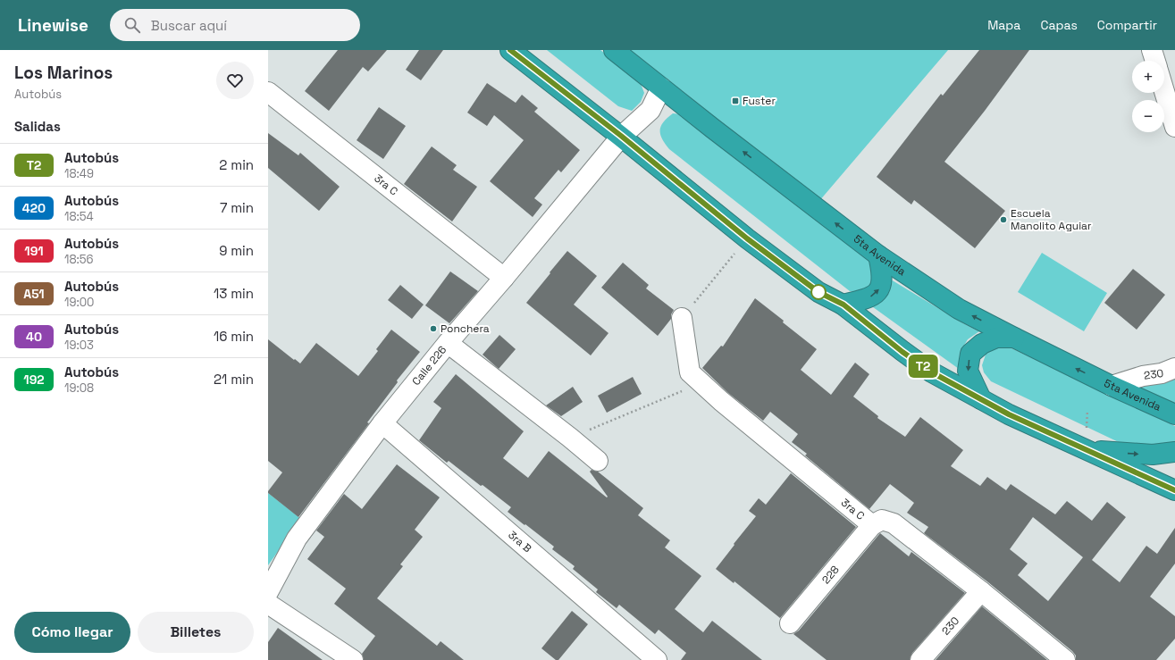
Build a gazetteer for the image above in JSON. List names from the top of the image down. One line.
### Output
{"streets":{"highway":["5ta Avenida"],"street":["3ra C","Calle 226","230","3ra B","228"]},"crossings":[["3ra C","Calle 226"],["3ra C","230"],["3ra C","228"],["5ta Avenida","Calle 226"],["5ta Avenida","230"],["Calle 226","3ra B"]],"places":{"transit":["Fuster"],"other":["Escuela Manolito Aguiar","Ponchera"]},"lines":["bus line T2"],"page":{"header":"Linewise","search":"Buscar aquí","nav":["Mapa","Capas","Compartir"],"heading":[["Los Marinos","Autobús"],"Salidas"],"on_map":"T2","map_buttons":["+","−"],"list":[{"mark":"T2","name":"Autobús","note":"18:49","value":"2 min"},{"mark":"420","name":"Autobús","note":"18:54","value":"7 min"},{"mark":"191","name":"Autobús","note":"18:56","value":"9 min"},{"mark":"A51","name":"Autobús","note":"19:00","value":"13 min"},{"mark":"40","name":"Autobús","note":"19:03","value":"16 min"},{"mark":"192","name":"Autobús","note":"19:08","value":"21 min"}],"buttons":["Cómo llegar","Billetes"]}}
